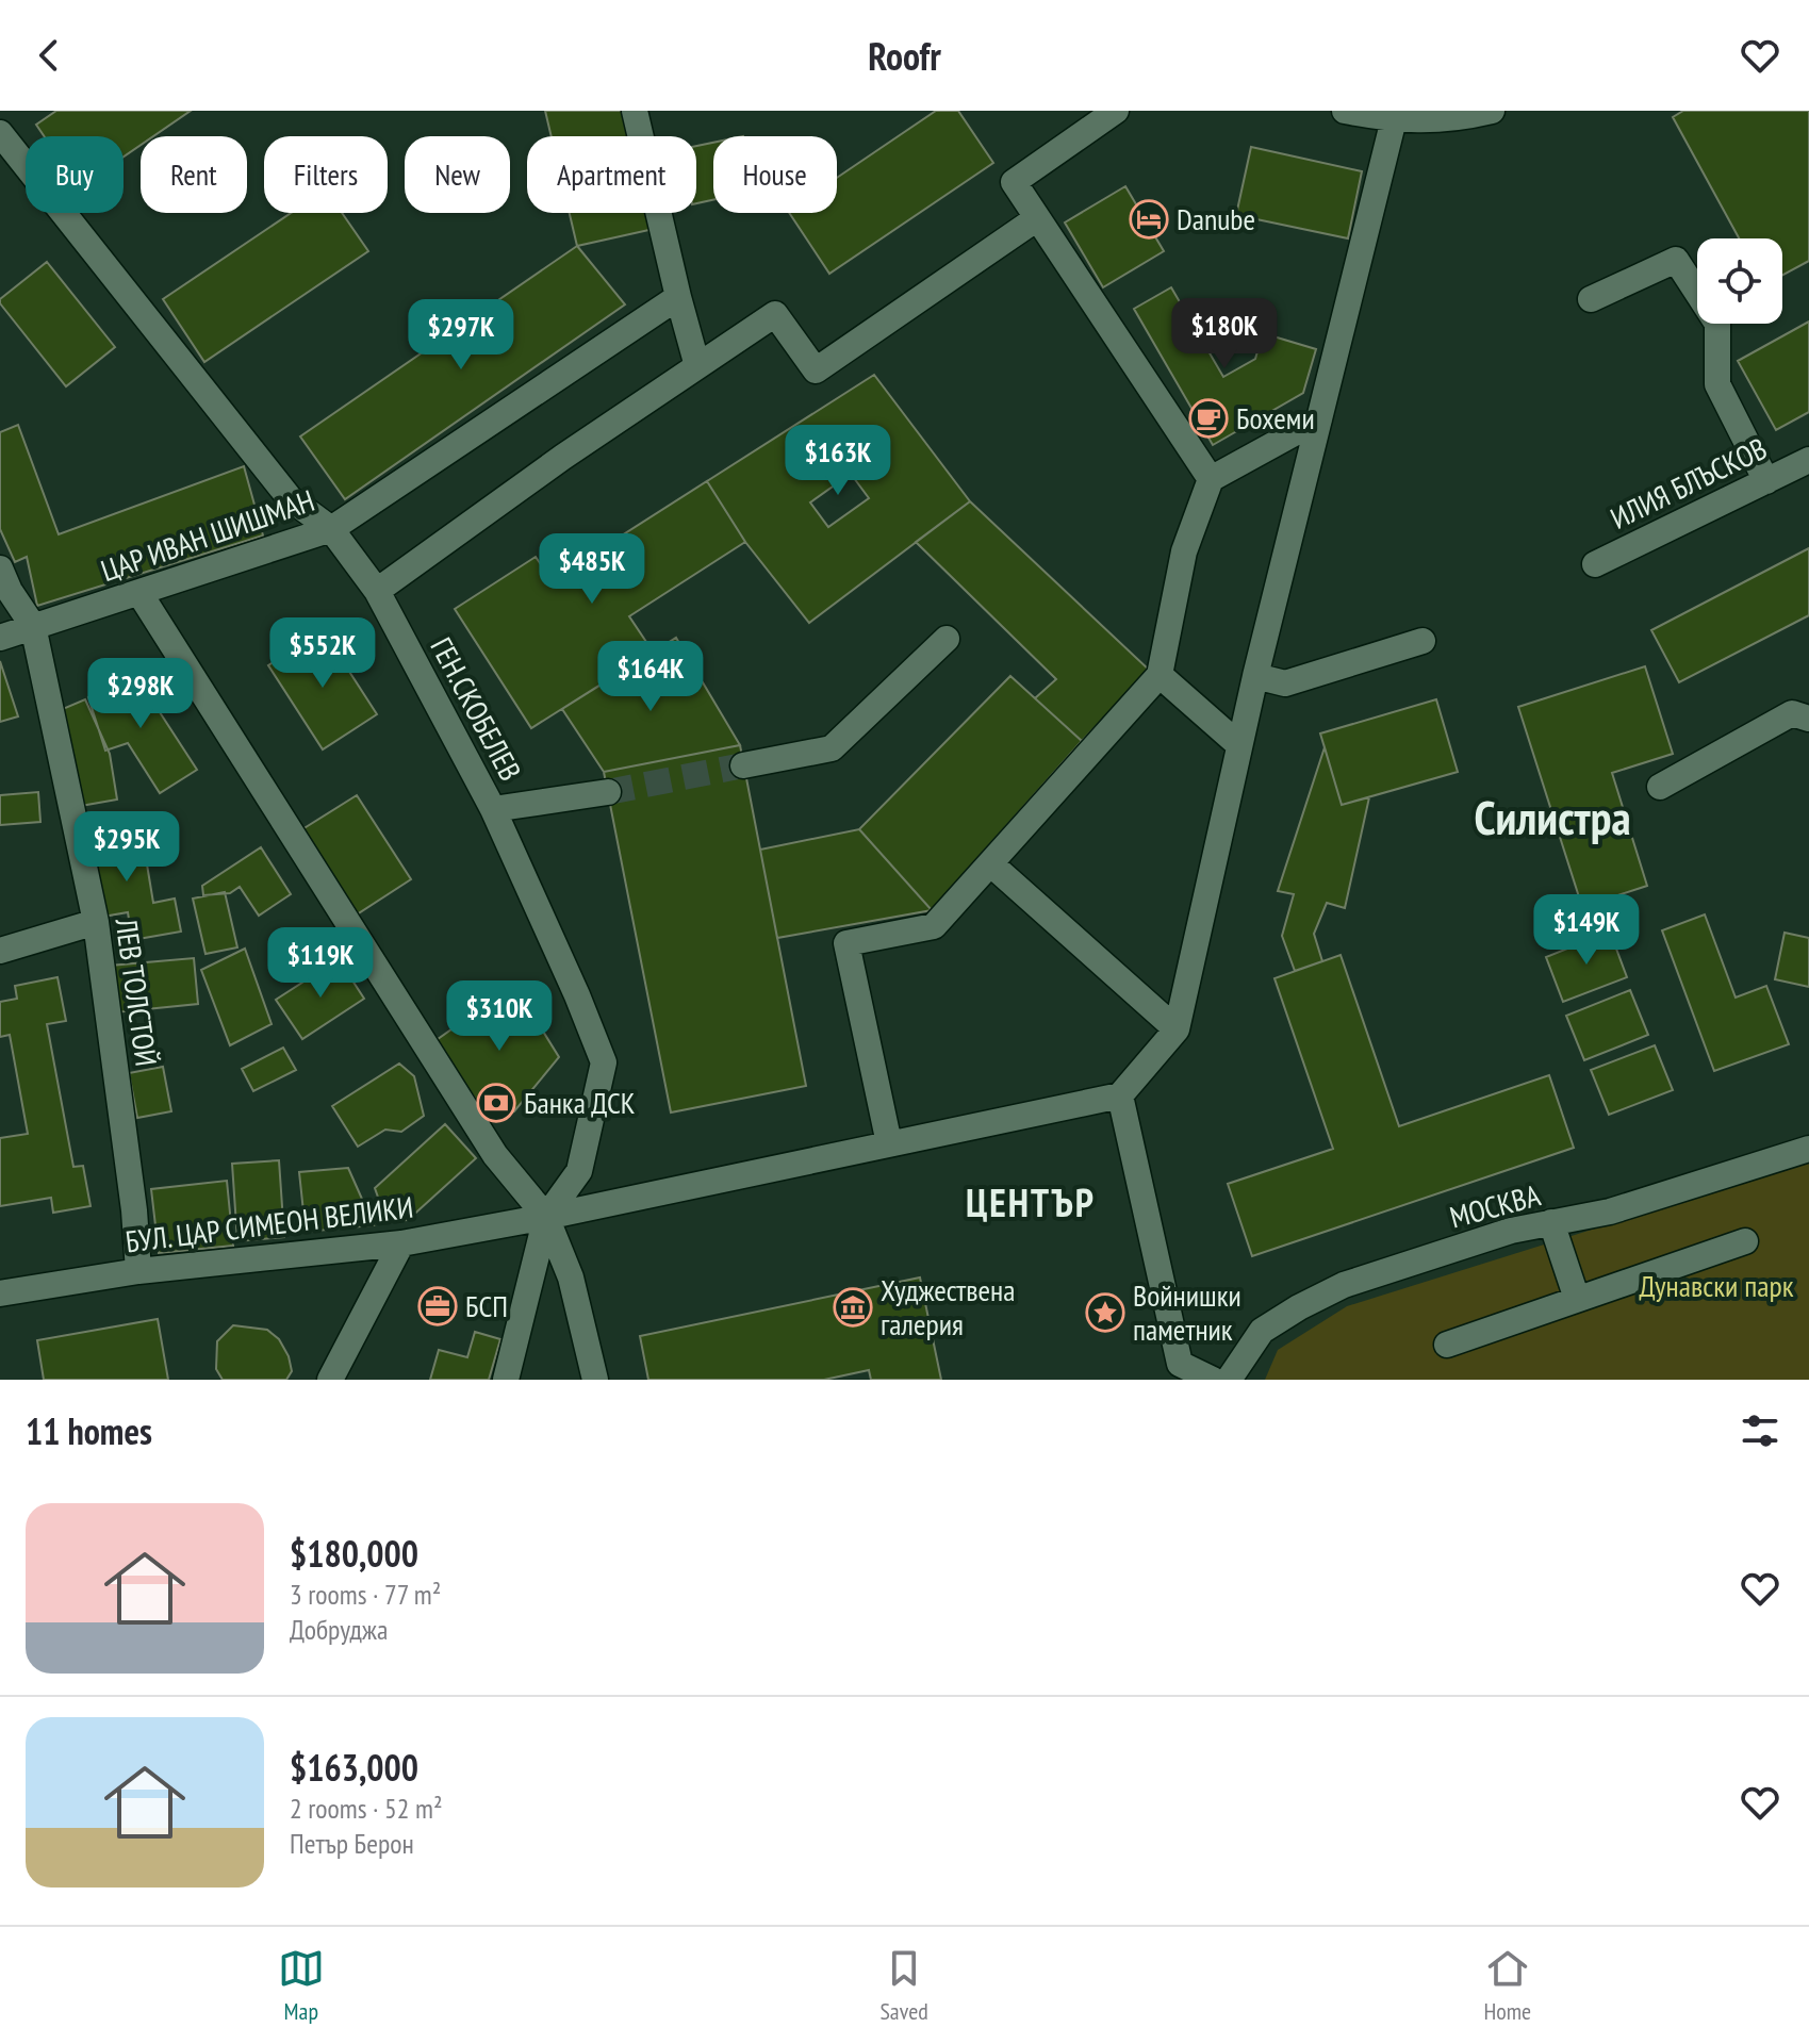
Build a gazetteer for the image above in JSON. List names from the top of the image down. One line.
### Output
{"streets":{"street":["ИЛИЯ БЛЪСКОВ","ЦАР ИВАН ШИШМАН","ГЕН.СКОБЕЛЕВ","ЛЕВ ТОЛСТОЙ","МОСКВА","БУЛ. ЦАР СИМЕОН ВЕЛИКИ"]},"crossings":[["ЦАР ИВАН ШИШМАН","ГЕН.СКОБЕЛЕВ"],["ЦАР ИВАН ШИШМАН","ЛЕВ ТОЛСТОЙ"],["ГЕН.СКОБЕЛЕВ","БУЛ. ЦАР СИМЕОН ВЕЛИКИ"],["ЛЕВ ТОЛСТОЙ","БУЛ. ЦАР СИМЕОН ВЕЛИКИ"]],"districts":["Силистра","ЦЕНТЪР"],"parks":["Дунавски парк"],"places":{"hotel":["Danube"],"cafe":["Бохеми"],"bank":["Банка ДСК"],"office":["БСП"],"museum":["Худжествена галерия"],"place":["Войнишки паметник"]},"page":{"header":"Roofr","chip":["Buy","Rent","Filters","New","Apartment","House"],"price":["$180K","$297K","$163K","$485K","$552K","$164K","$298K","$295K","$149K","$119K","$310K"],"heading":"11 homes","list":[{"name":"$180,000","note":"3 rooms · 77 m² · Добруджа"},{"name":"$163,000","note":"2 rooms · 52 m² · Петър Берон"}],"tabs":["Map","Saved","Home"]}}
